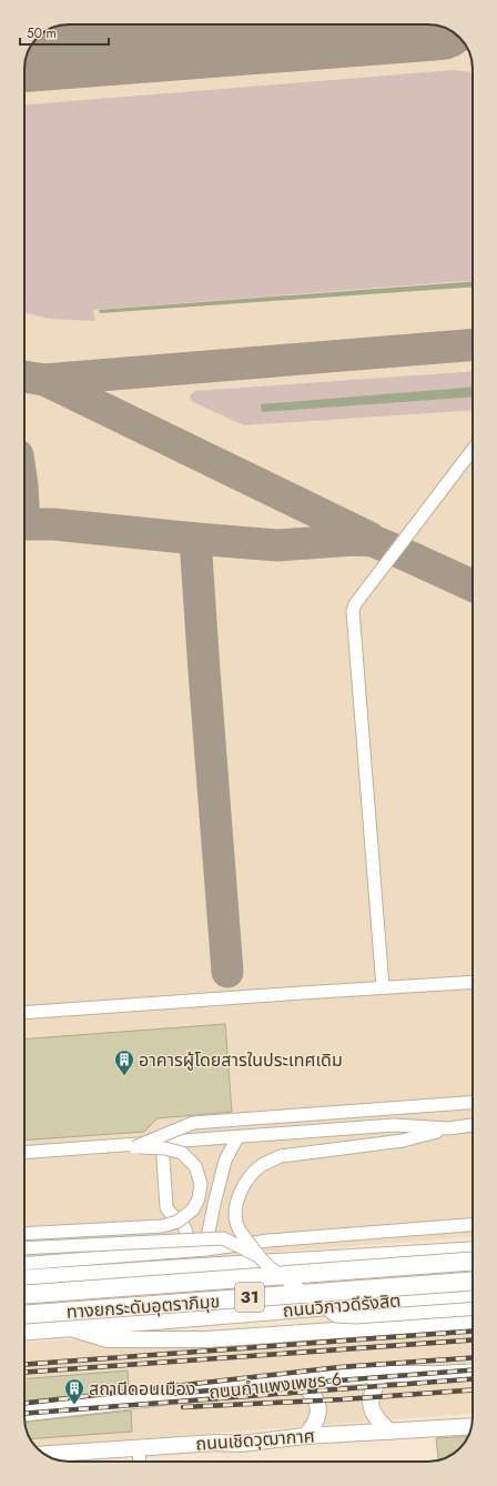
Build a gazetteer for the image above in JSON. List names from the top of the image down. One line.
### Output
{"streets":{"highway":["31","ถนนวิภาวดีรังสิต","ทางยกระดับอุตราภิมุข"],"main road":["ถนนกำแพงเพชร 6","ถนนเชิดวุฒากาศ"]},"places":{"building":["อาคารผู้โดยสารในประเทศเดิม","สถานีดอนเมือง"]},"scale_bar":"50 m"}
